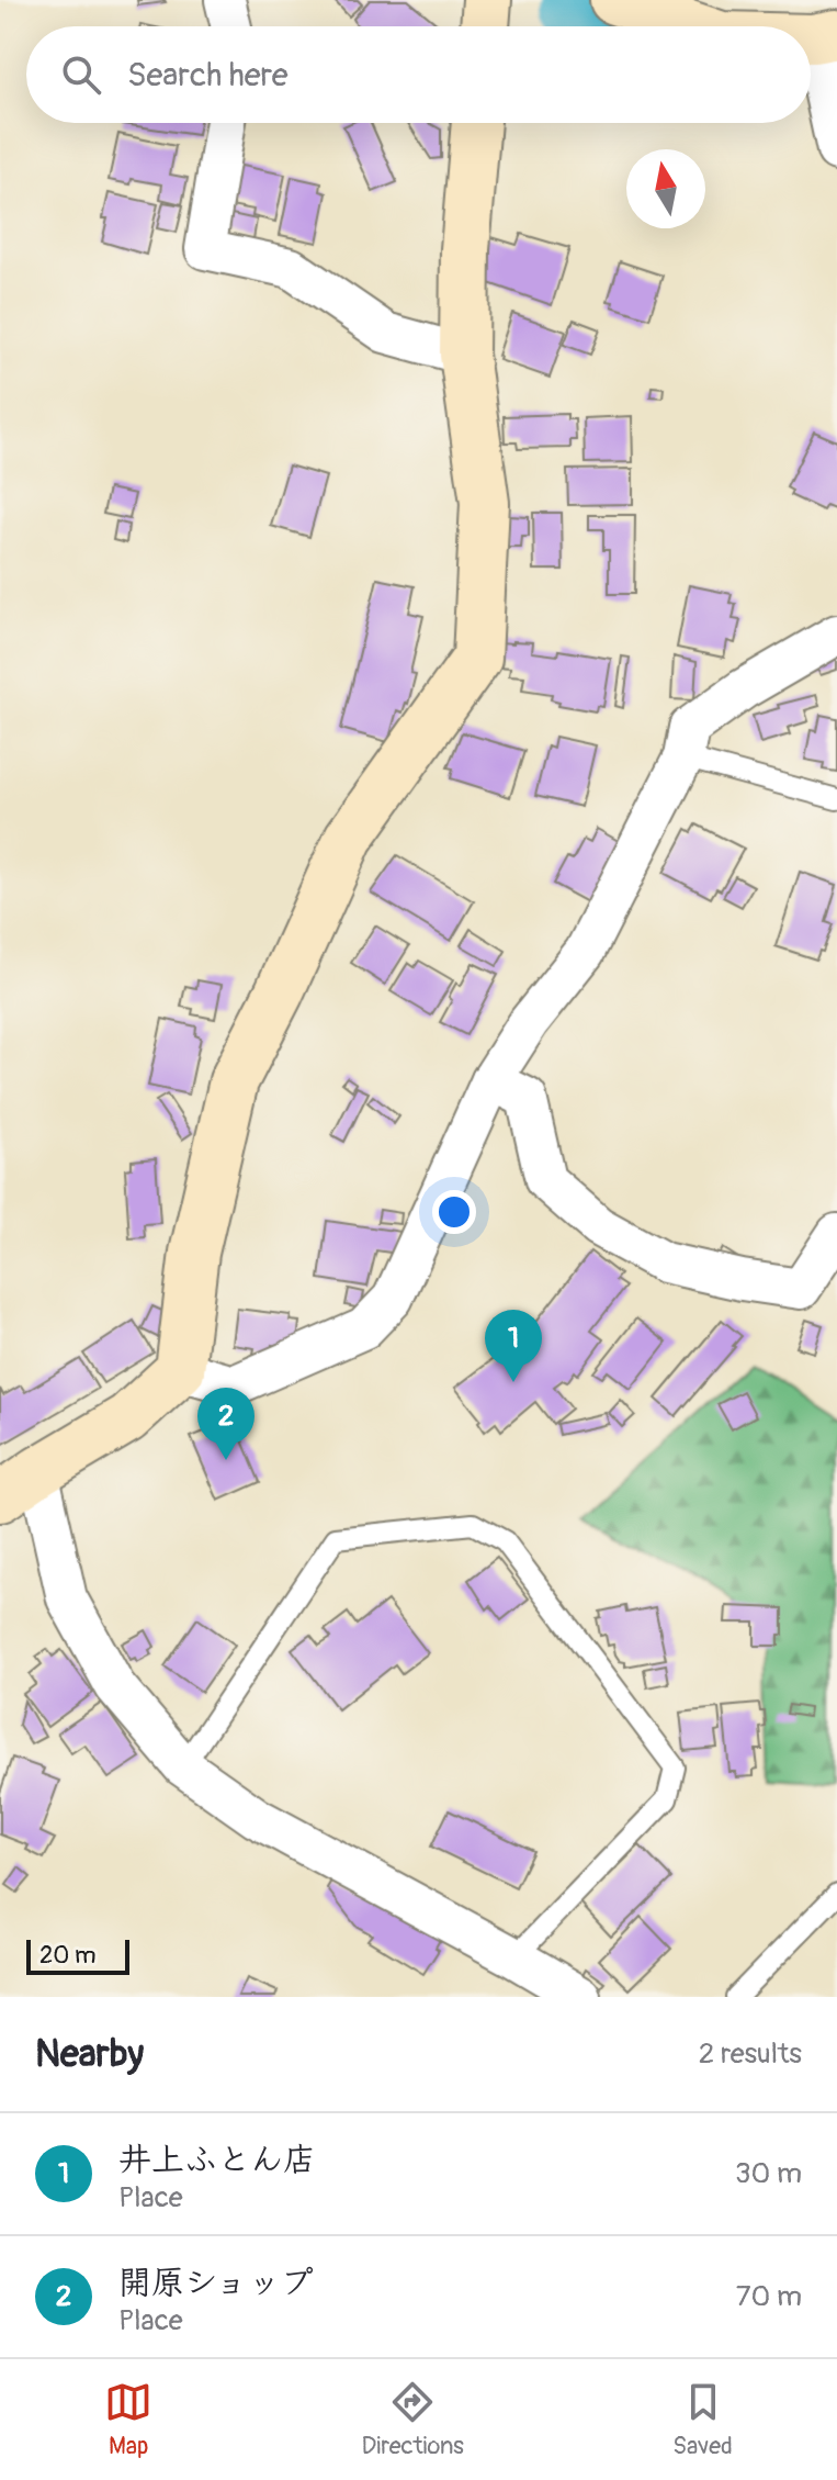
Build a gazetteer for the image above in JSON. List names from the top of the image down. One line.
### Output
{"scale_bar":"20 m","north":"top","page":{"search":"Search here","pins":["1","2"],"scale":"20 m","heading":["Nearby","2 results"],"list":[{"mark":"1","name":"井上ふとん店","note":"Place","value":"30 m"},{"mark":"2","name":"開原ショップ","note":"Place","value":"70 m"}],"nav":["Map","Directions","Saved"]}}
